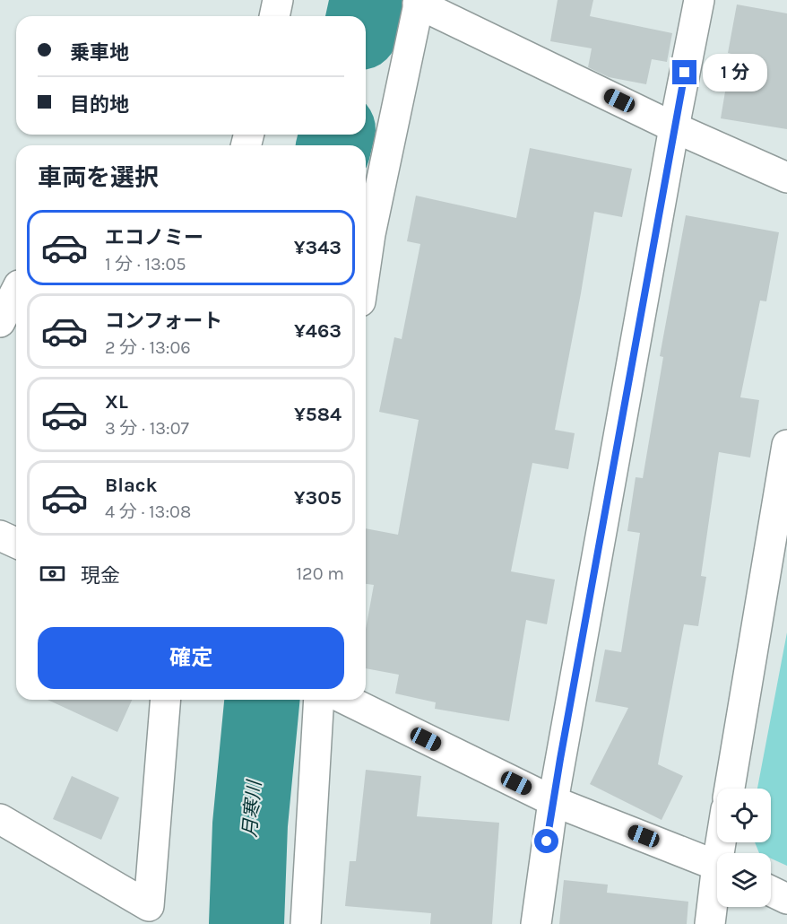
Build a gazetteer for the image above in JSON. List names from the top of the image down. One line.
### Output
{"water":["月寒川"],"page":{"banner":["乗車地","目的地"],"bubble":"1 分","heading":"車両を選択","list":[{"name":"エコノミー","note":"1 分 · 13:05","value":"¥343"},{"name":"コンフォート","note":"2 分 · 13:06","value":"¥463"},{"name":"XL","note":"3 分 · 13:07","value":"¥584"},{"name":"Black","note":"4 分 · 13:08","value":"¥305"}],"pay":["現金","120 m"],"buttons":"確定"}}
